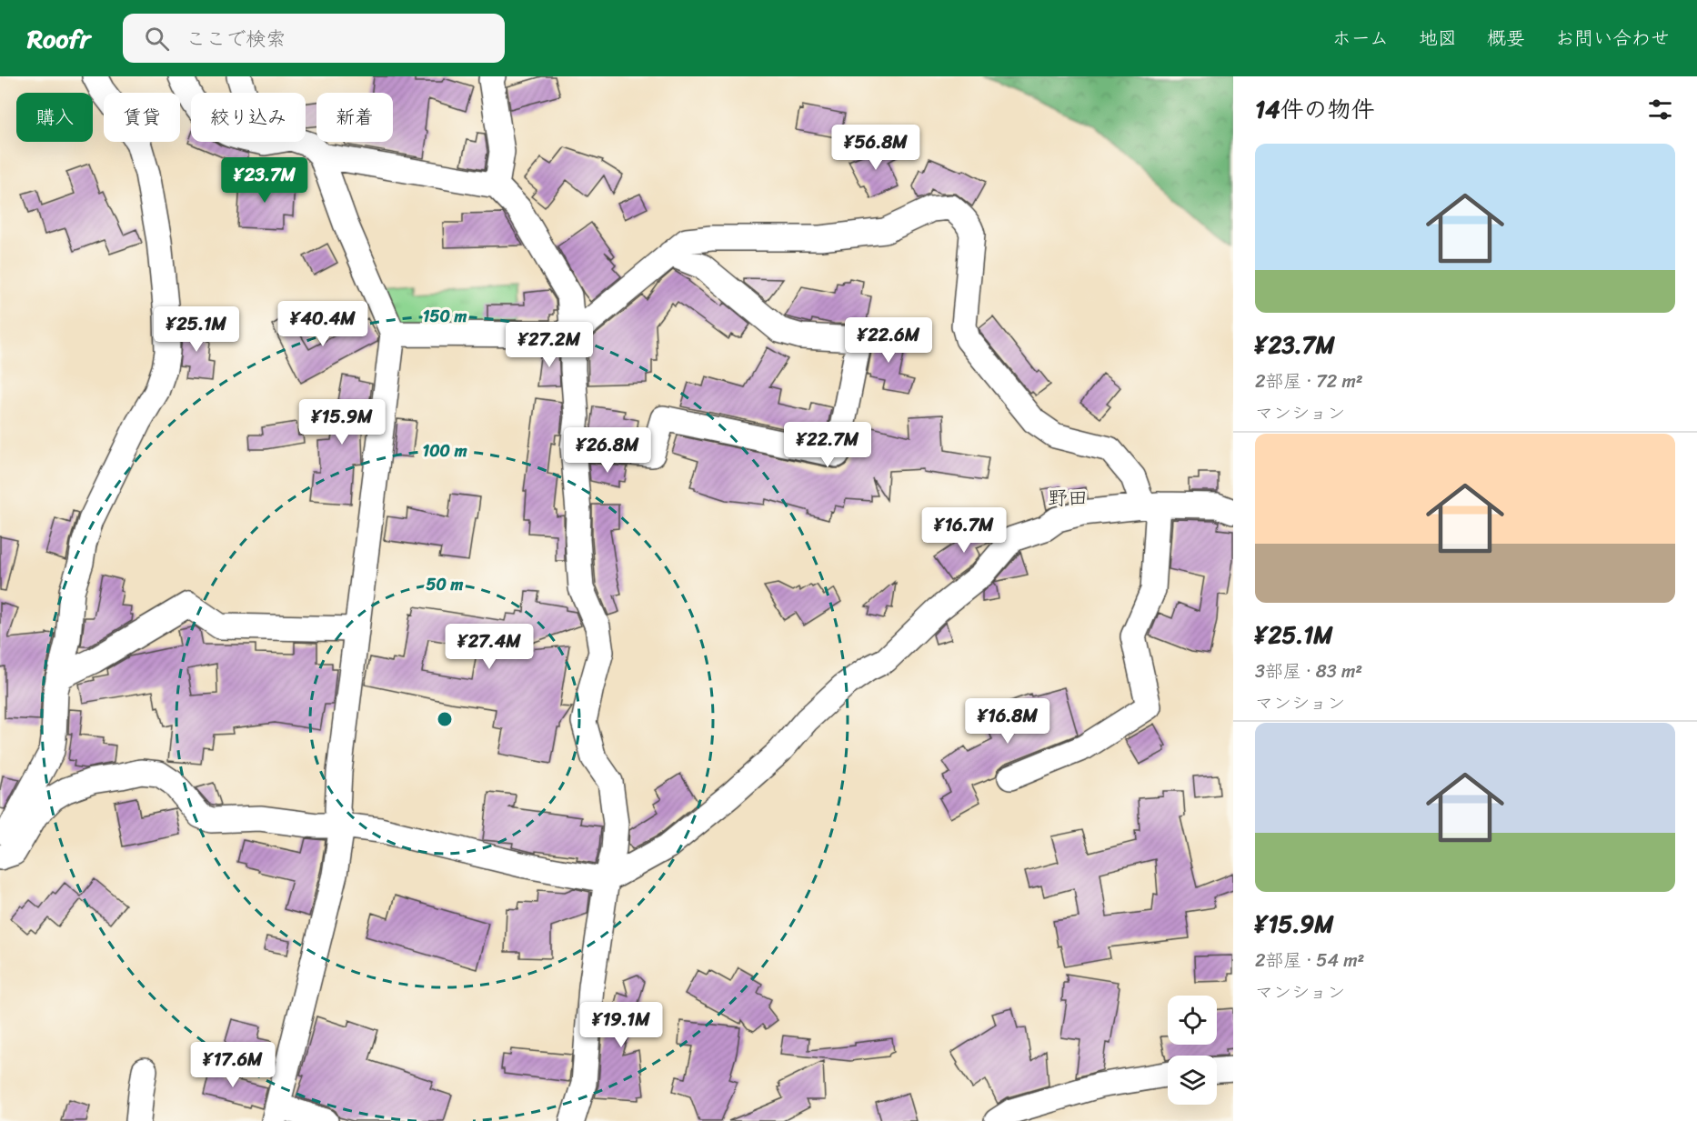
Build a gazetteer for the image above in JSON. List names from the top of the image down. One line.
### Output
{"districts":["野田"],"page":{"header":"Roofr","search":"ここで検索","nav":["ホーム","地図","概要","お問い合わせ"],"heading":"14件の物件","chip":["購入","賃貸","絞り込み","新着"],"price":["¥56.8M","¥23.7M","¥40.4M","¥25.1M","¥22.6M","¥27.2M","¥15.9M","¥22.7M","¥26.8M","¥16.7M","¥27.4M","¥16.8M","¥19.1M","¥17.6M"],"list":[{"name":"¥23.7M","note":"2部屋 · 72 m² · マンション"},{"name":"¥25.1M","note":"3部屋 · 83 m² · マンション"},{"name":"¥15.9M","note":"2部屋 · 54 m² · マンション"}]},"rings":["150 m","100 m","50 m"]}
